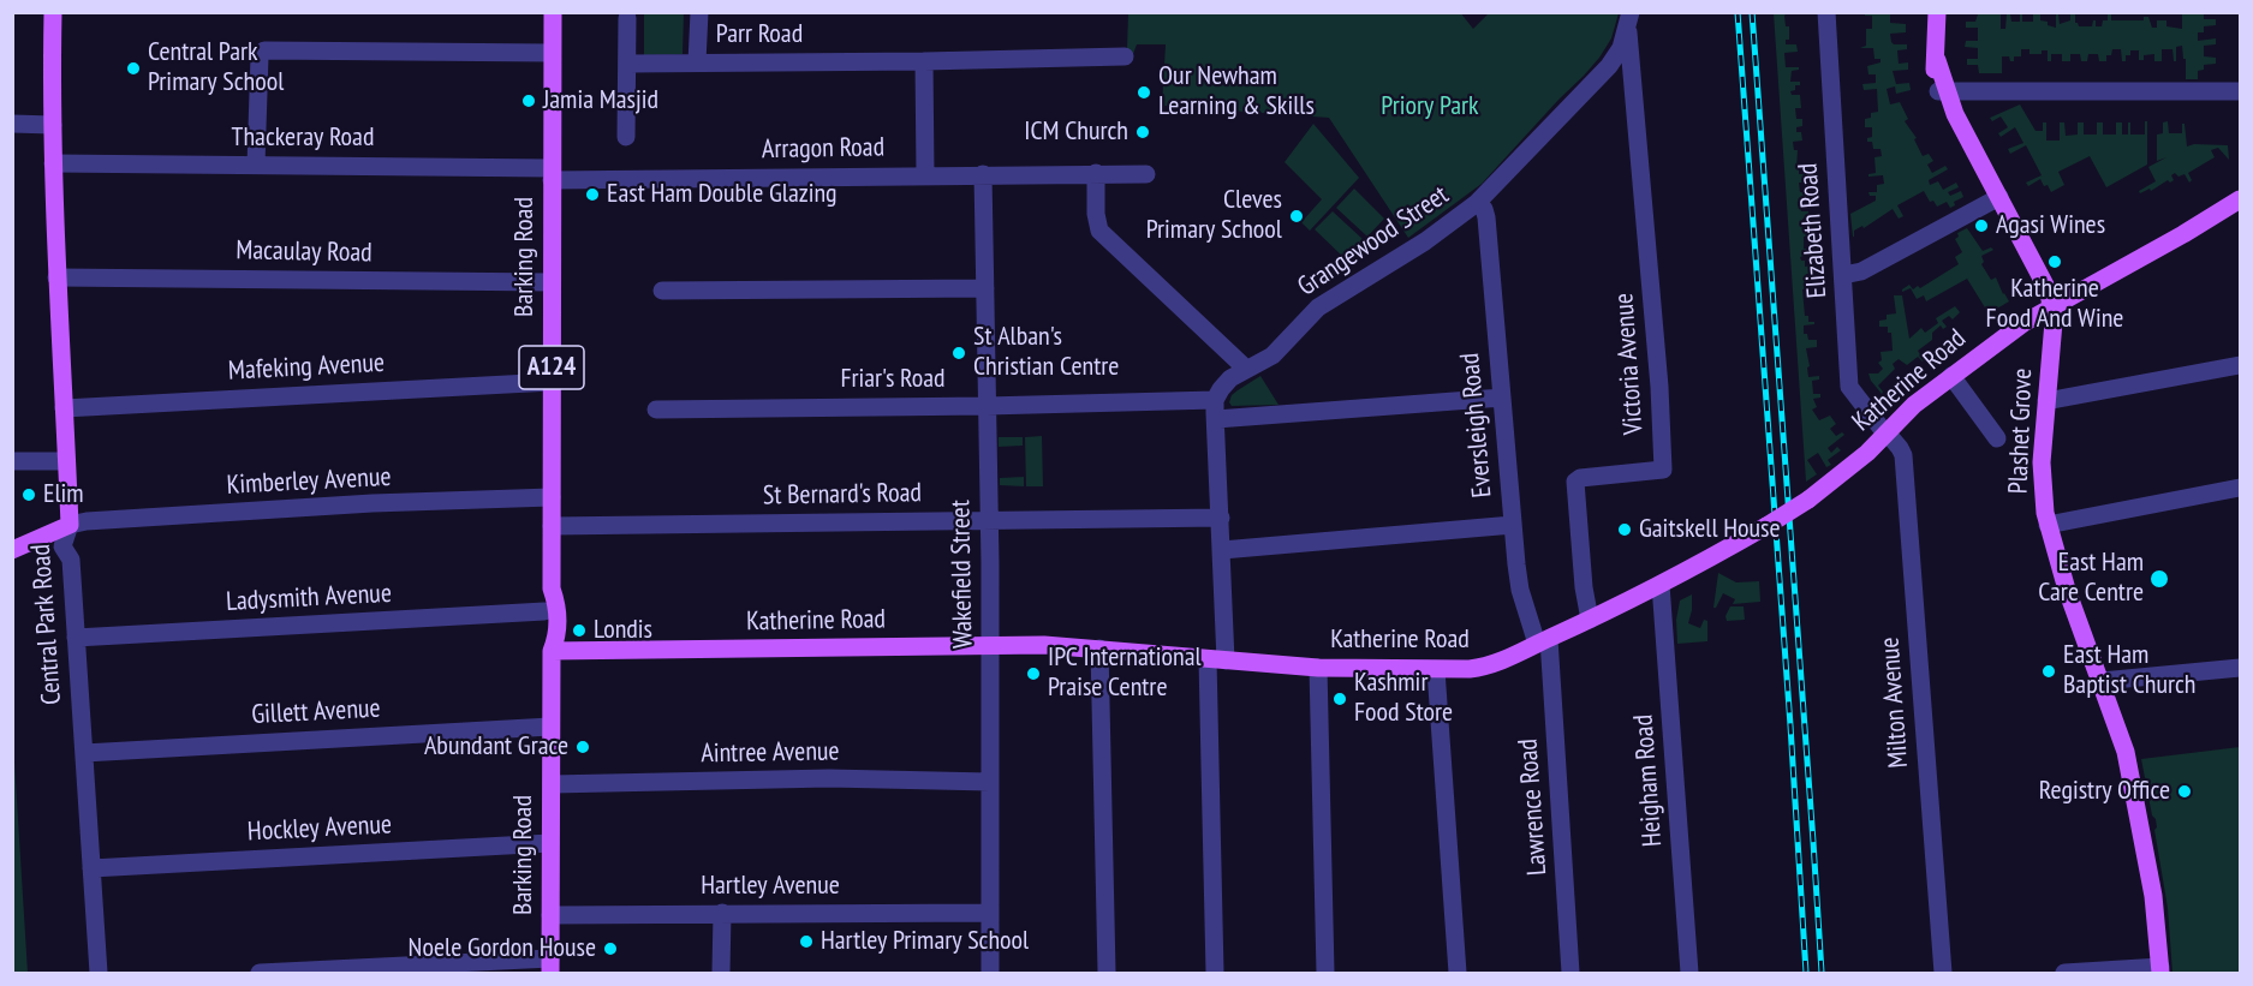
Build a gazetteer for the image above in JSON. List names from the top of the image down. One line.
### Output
{"streets":{"main road":["Barking Road","A124","Katherine Road","Plashet Grove","Central Park Road"],"street":["Parr Road","Thackeray Road","Arragon Road","Elizabeth Road","Grangewood Street","Macaulay Road","Victoria Avenue","Mafeking Avenue","Friar's Road","Eversleigh Road","Kimberley Avenue","St Bernard's Road","Wakefield Street","Ladysmith Avenue","Milton Avenue","Gillett Avenue","Aintree Avenue","Heigham Road","Lawrence Road","Hockley Avenue","Hartley Avenue"]},"crossings":[["Thackeray Road","Arragon Road"],["Thackeray Road","Barking Road"],["Thackeray Road","Central Park Road"],["Arragon Road","Barking Road"],["Arragon Road","Wakefield Street"],["Elizabeth Road","Katherine Road"],["Elizabeth Road","Milton Avenue"],["Grangewood Street","Victoria Avenue"],["Grangewood Street","Friar's Road"],["Grangewood Street","Eversleigh Road"],["Macaulay Road","Barking Road"],["Macaulay Road","Central Park Road"],["Barking Road","Mafeking Avenue"],["Barking Road","Katherine Road"],["Barking Road","Kimberley Avenue"],["Barking Road","St Bernard's Road"],["Barking Road","Ladysmith Avenue"],["Barking Road","Gillett Avenue"],["Barking Road","Aintree Avenue"],["Barking Road","Hockley Avenue"],["Barking Road","Hartley Avenue"],["Victoria Avenue","Katherine Road"],["Mafeking Avenue","Central Park Road"],["Friar's Road","Wakefield Street"],["Katherine Road","Eversleigh Road"],["Katherine Road","Plashet Grove"],["Katherine Road","Wakefield Street"],["Katherine Road","Milton Avenue"],["Katherine Road","Heigham Road"],["Katherine Road","Lawrence Road"],["Eversleigh Road","Lawrence Road"],["Kimberley Avenue","Central Park Road"],["St Bernard's Road","Wakefield Street"],["Wakefield Street","Aintree Avenue"],["Wakefield Street","Hartley Avenue"],["Ladysmith Avenue","Central Park Road"],["Central Park Road","Gillett Avenue"],["Central Park Road","Hockley Avenue"]],"parks":["Priory Park"],"places":["Central Park Primary School","Our Newham Learning & Skills","Jamia Masjid","ICM Church","East Ham Double Glazing","Cleves Primary School","Agasi Wines","Katherine Food And Wine","St Alban's Christian Centre","Elim","Gaitskell House","East Ham Care Centre","Londis","East Ham Baptist Church","IPC International Praise Centre","Kashmir Food Store","Abundant Grace","Registry Office","Hartley Primary School","Noele Gordon House"]}
